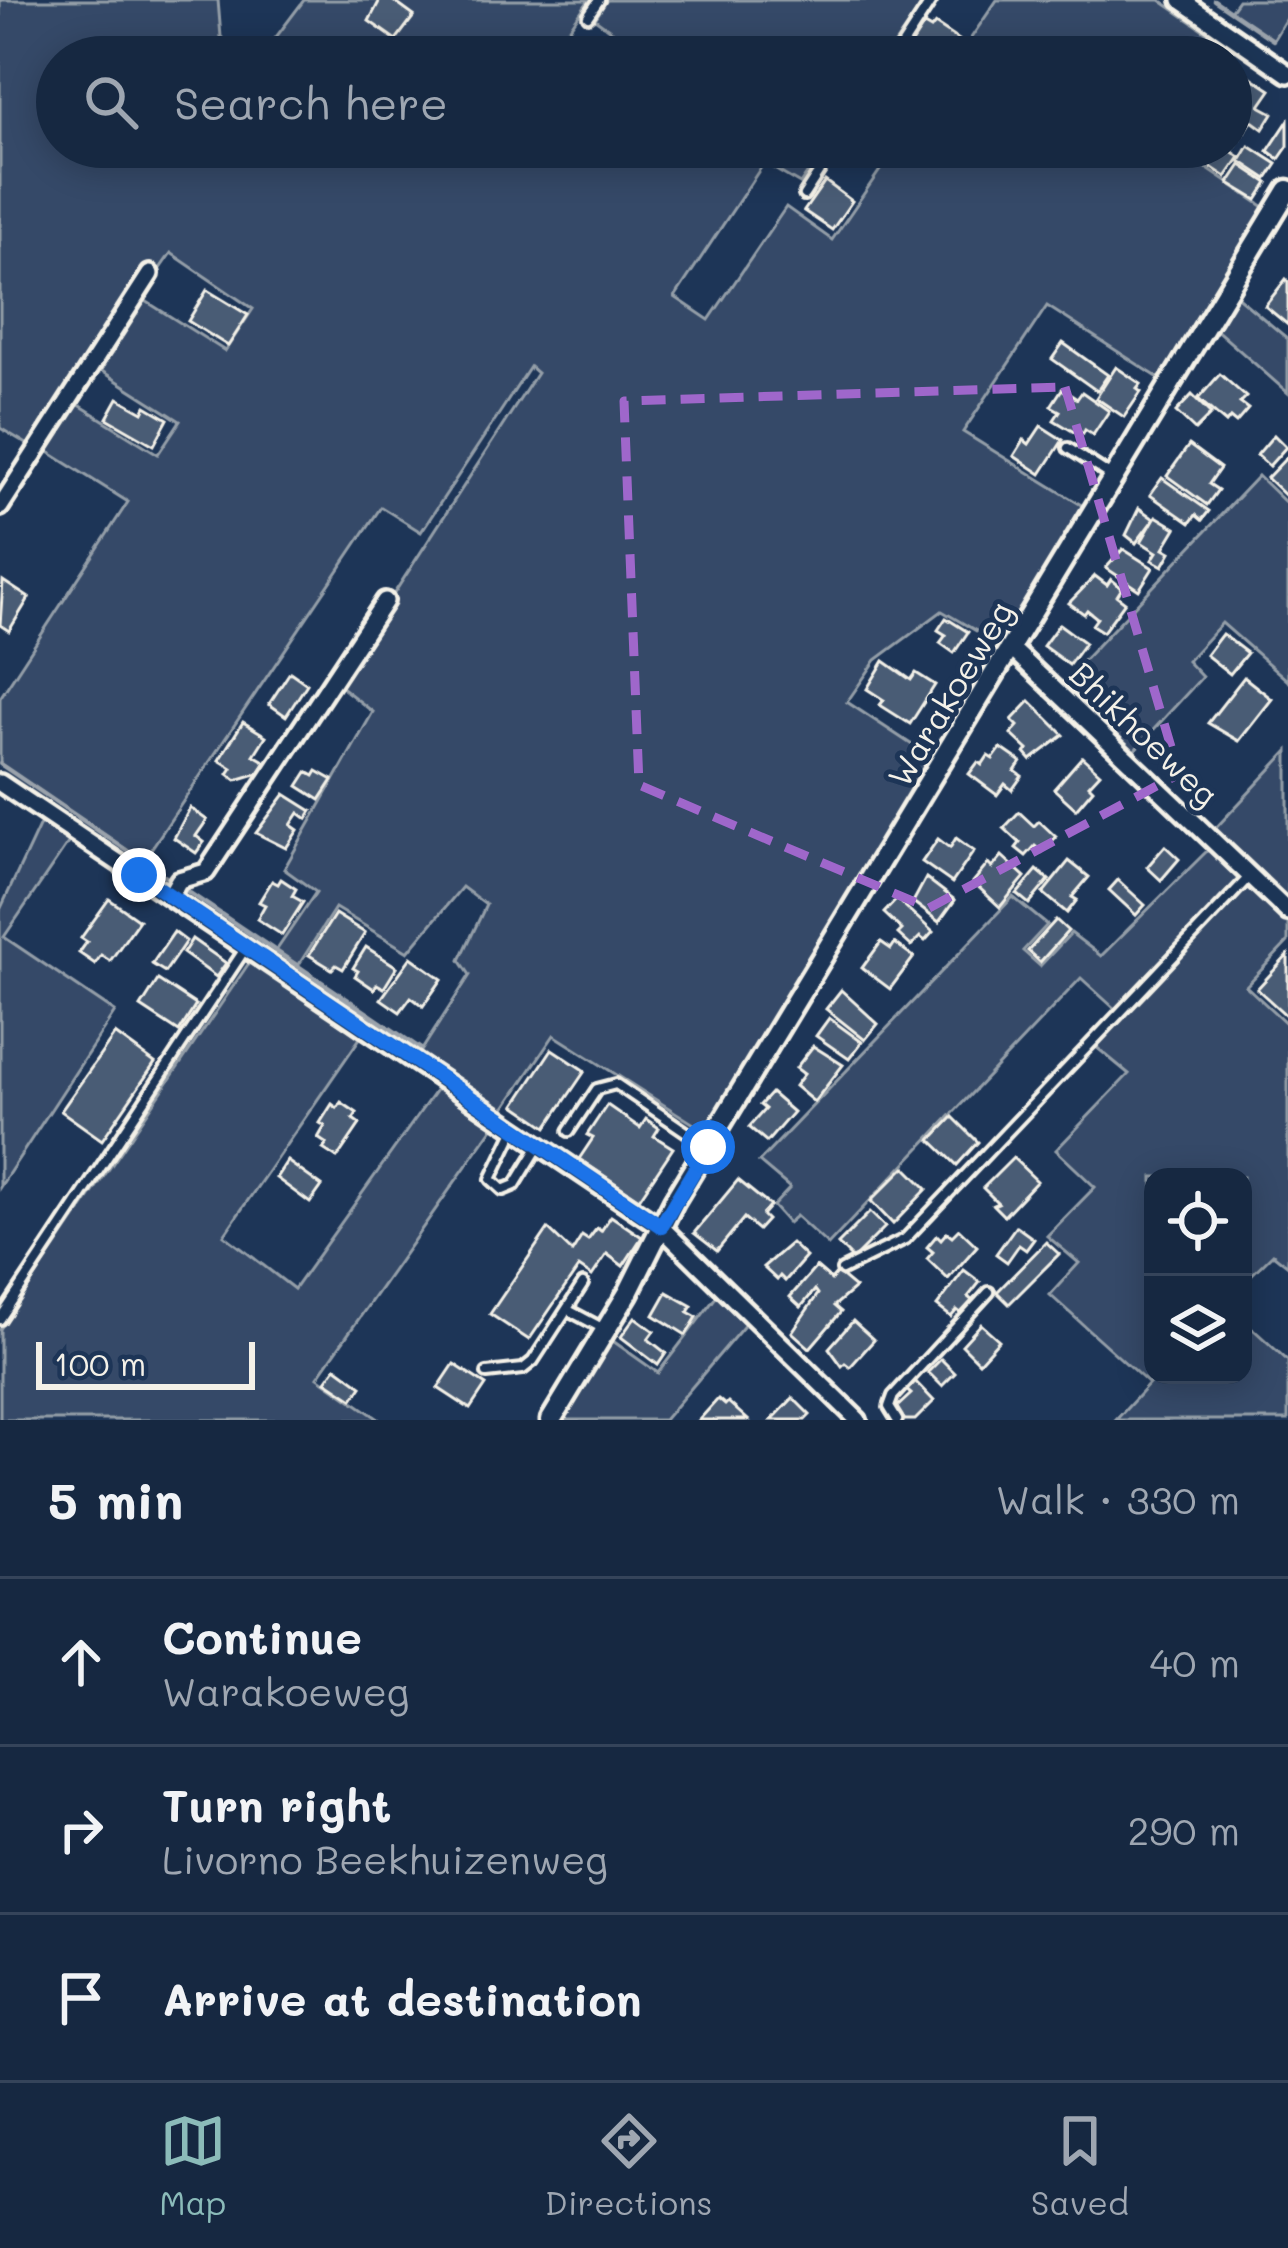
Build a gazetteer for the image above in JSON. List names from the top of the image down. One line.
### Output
{"streets":{"street":["Warakoeweg","Bhikhoeweg"]},"crossings":[["Warakoeweg","Bhikhoeweg"]],"scale_bar":"100 m","page":{"search":"Search here","scale":"100 m","heading":["5 min","Walk · 330 m"],"list":[["Continue","Warakoeweg","40 m"],["Turn right","Livorno Beekhuizenweg","290 m"],"Arrive at destination"],"nav":["Map","Directions","Saved"]}}
